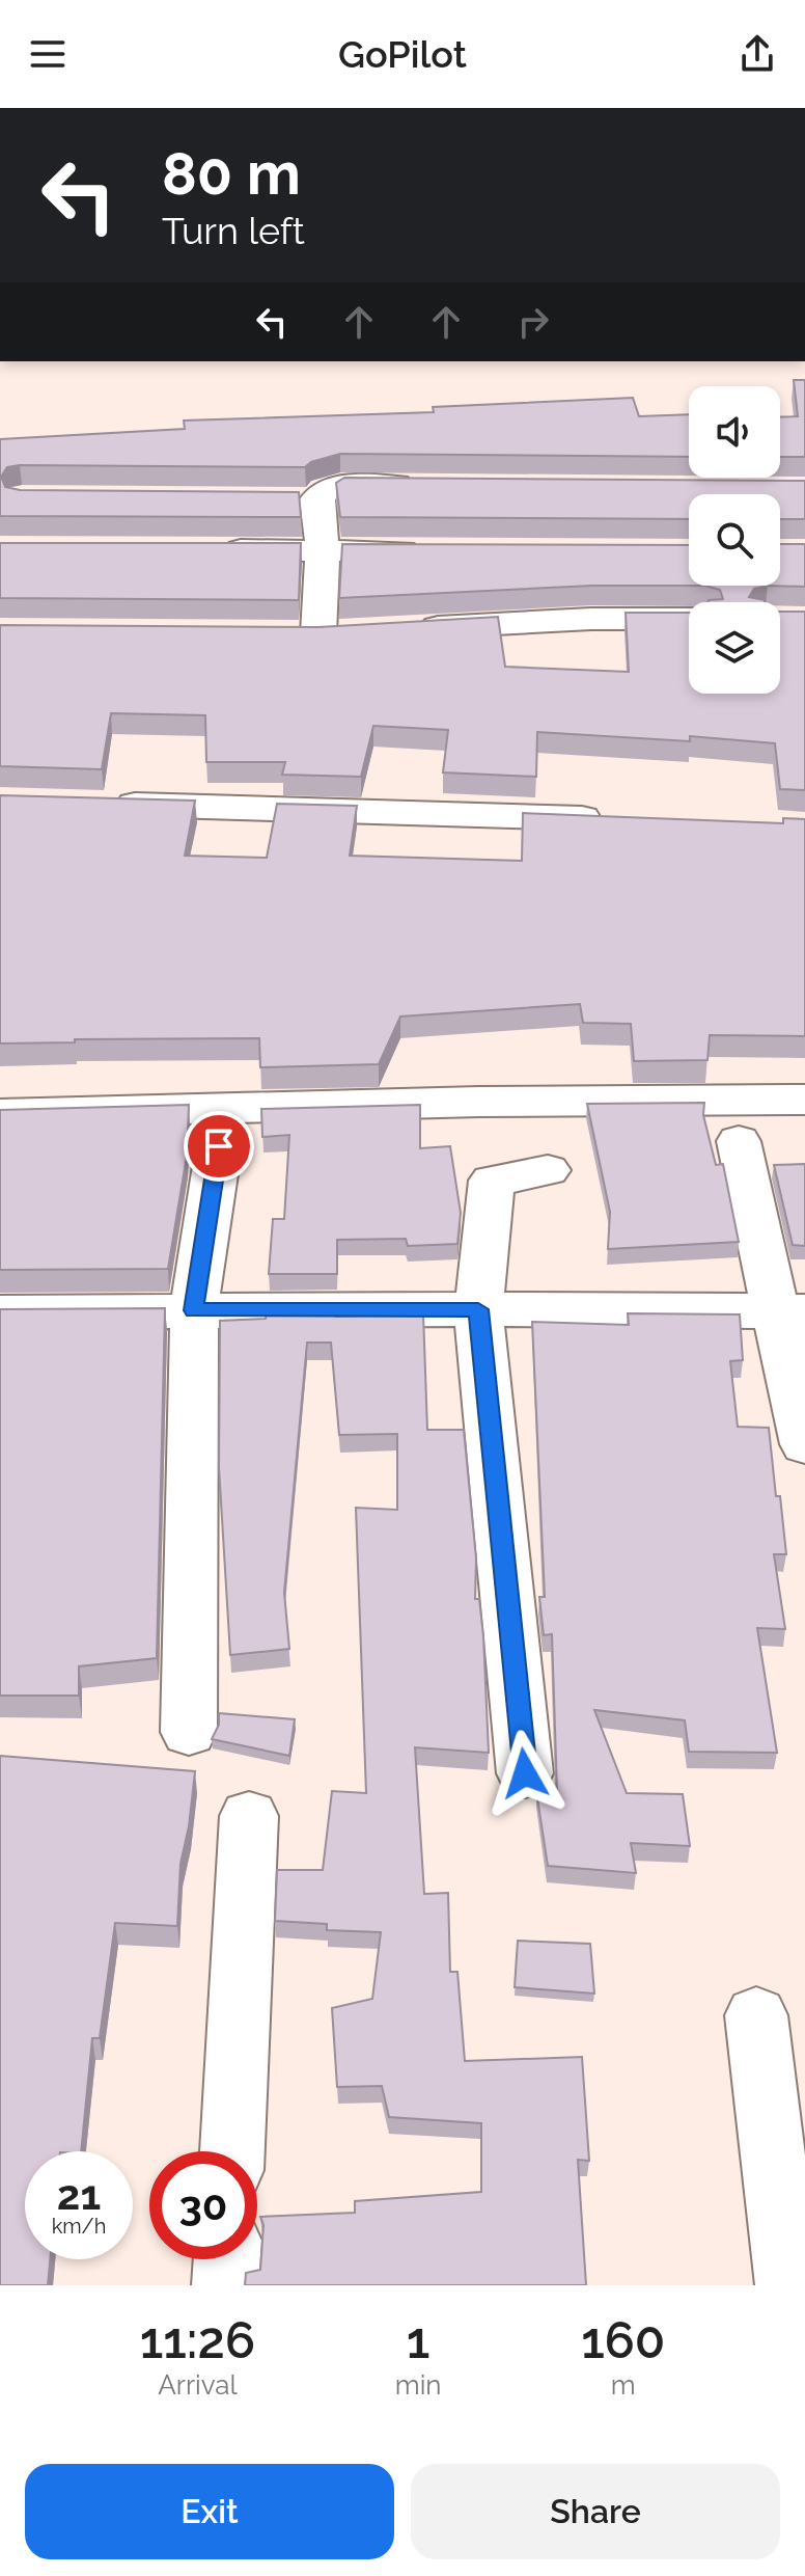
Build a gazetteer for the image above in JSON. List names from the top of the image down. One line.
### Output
{"page":{"header":"GoPilot","turn":["80 m","Turn left"],"speed":"21 km/h","limit":"30","eta":["11:26","Arrival","1","min","160","m"],"buttons":["Exit","Share"]}}
